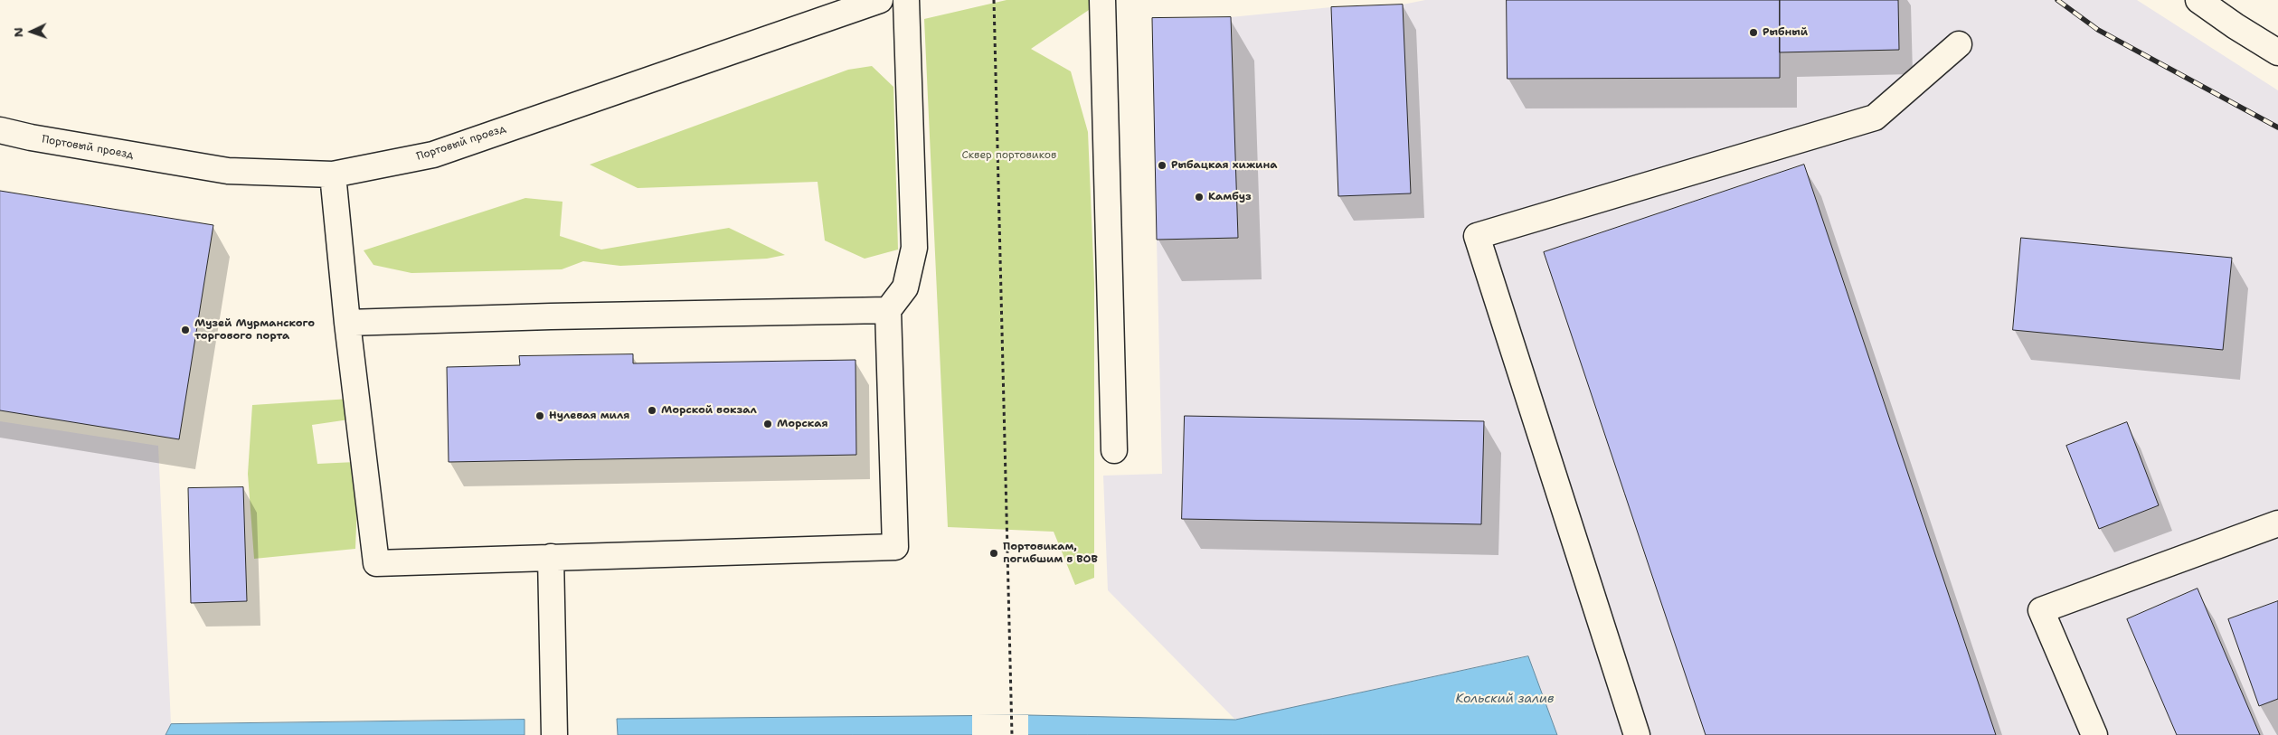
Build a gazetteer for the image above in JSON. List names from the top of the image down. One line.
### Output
{"streets":{"street":["Портовый проезд"]},"water":["Кольский залив"],"parks":["Сквер портовиков"],"places":["Рыбный","Рыбацкая хижина","Камбуз","Музей Мурманского торгового порта","Морской вокзал","Нулевая миля","Морская","Портовикам, погибшим в ВОВ"],"north":"left"}
